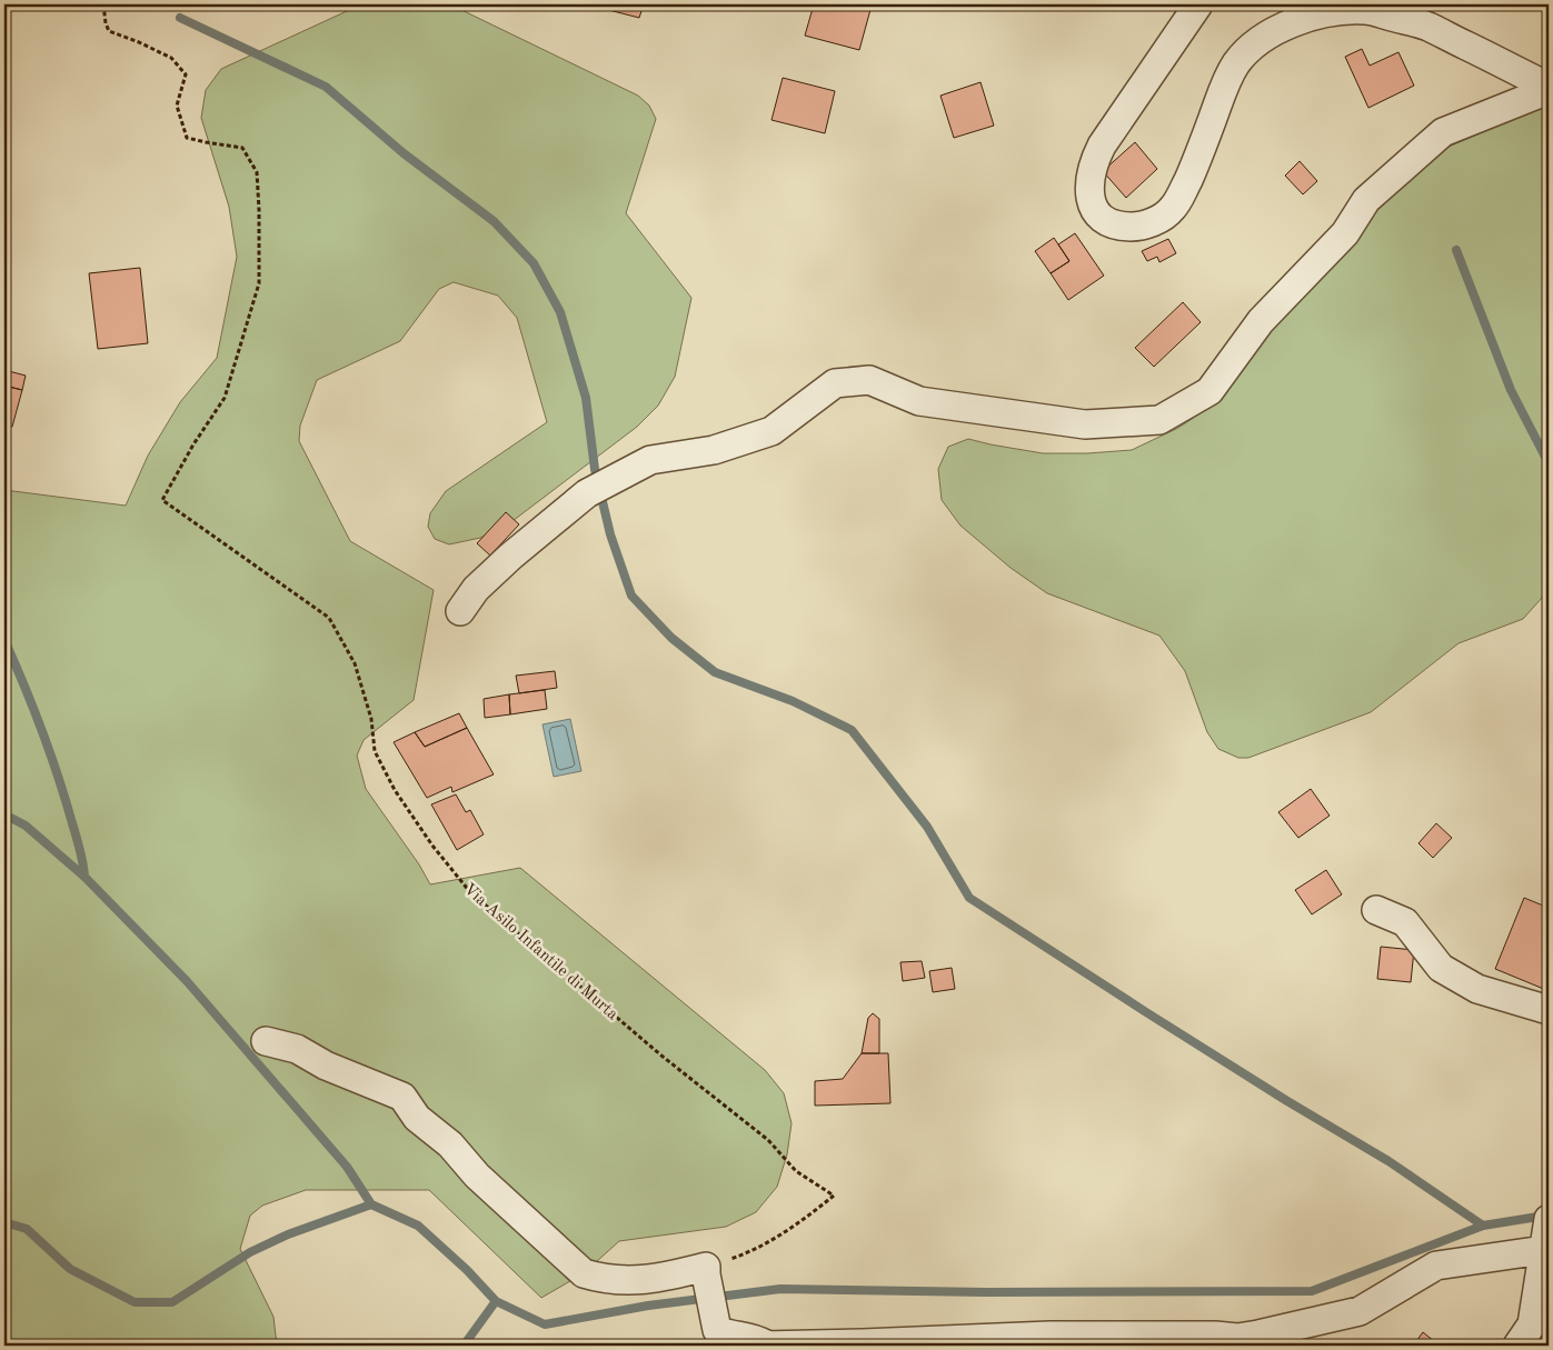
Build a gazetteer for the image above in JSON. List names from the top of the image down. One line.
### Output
{"streets":{"path":["Via Asilo Infantile di Murta"]}}
